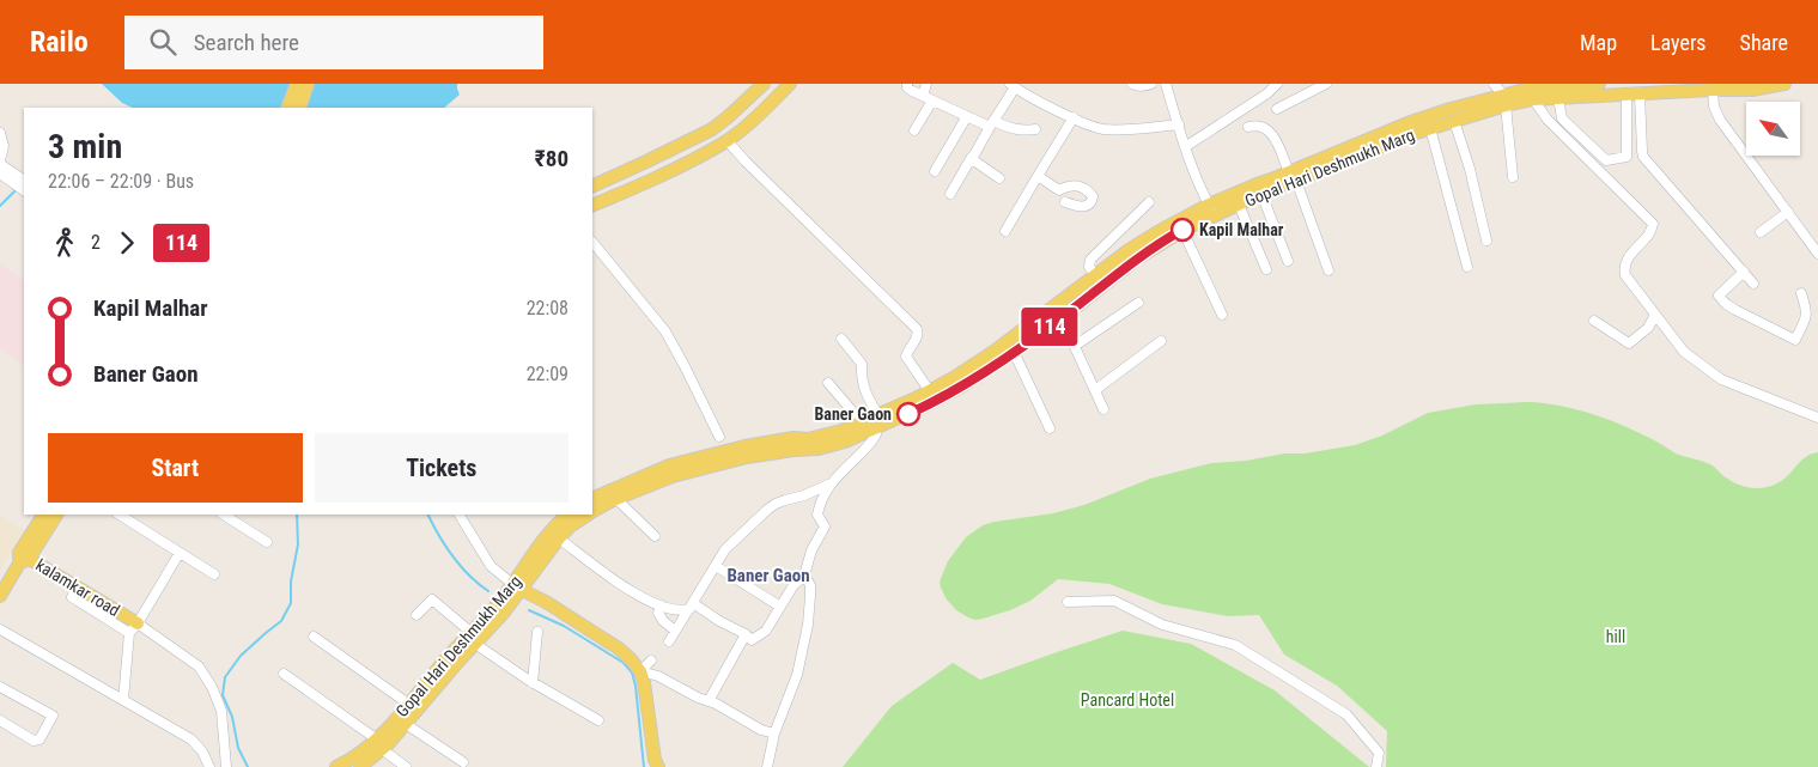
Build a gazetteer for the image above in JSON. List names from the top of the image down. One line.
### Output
{"streets":{"main road":["Gopal Hari Deshmukh Marg","kalamkar road"]},"districts":["Baner Gaon"],"parks":["hill","Pancard Hotel"],"places":["Kapil Malhar","Baner Gaon"],"lines":["bus line 114"],"north":"top left","page":{"header":"Railo","search":"Search here","nav":["Map","Layers","Share"],"on_map":"114","heading":["3 min","22:06 – 22:09 · Bus","₹80"],"legs":["2","114"],"list":[{"name":"Kapil Malhar","value":"22:08"},{"name":"Baner Gaon","value":"22:09"}],"buttons":["Start","Tickets"]}}
